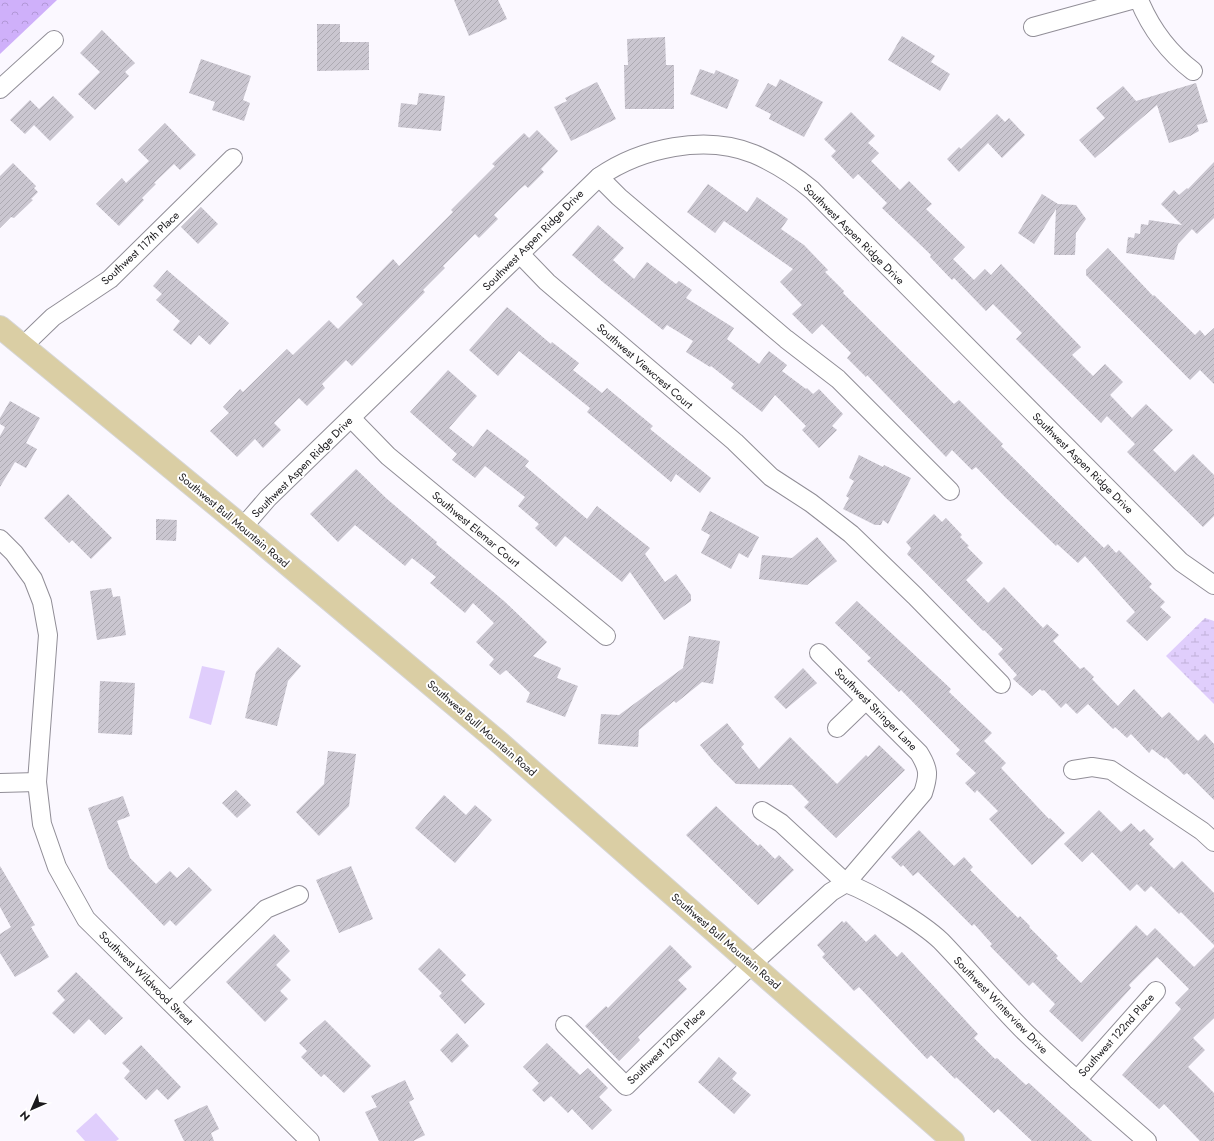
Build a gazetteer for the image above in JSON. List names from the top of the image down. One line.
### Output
{"streets":{"main road":["Southwest Bull Mountain Road"],"street":["Southwest Aspen Ridge Drive","Southwest 117th Place","Southwest Viewcrest Court","Southwest Elemar Court","Southwest Stringer Lane","Southwest Wildwood Street","Southwest Winterview Drive","Southwest 122nd Place","Southwest 120th Place"]},"crossings":[["Southwest Aspen Ridge Drive","Southwest Viewcrest Court"],["Southwest Aspen Ridge Drive","Southwest Bull Mountain Road"],["Southwest Aspen Ridge Drive","Southwest Elemar Court"],["Southwest 117th Place","Southwest Bull Mountain Road"],["Southwest Bull Mountain Road","Southwest Stringer Lane"],["Southwest Bull Mountain Road","Southwest 120th Place"],["Southwest Stringer Lane","Southwest Winterview Drive"],["Southwest Stringer Lane","Southwest 120th Place"],["Southwest Winterview Drive","Southwest 122nd Place"]],"north":"bottom left"}
